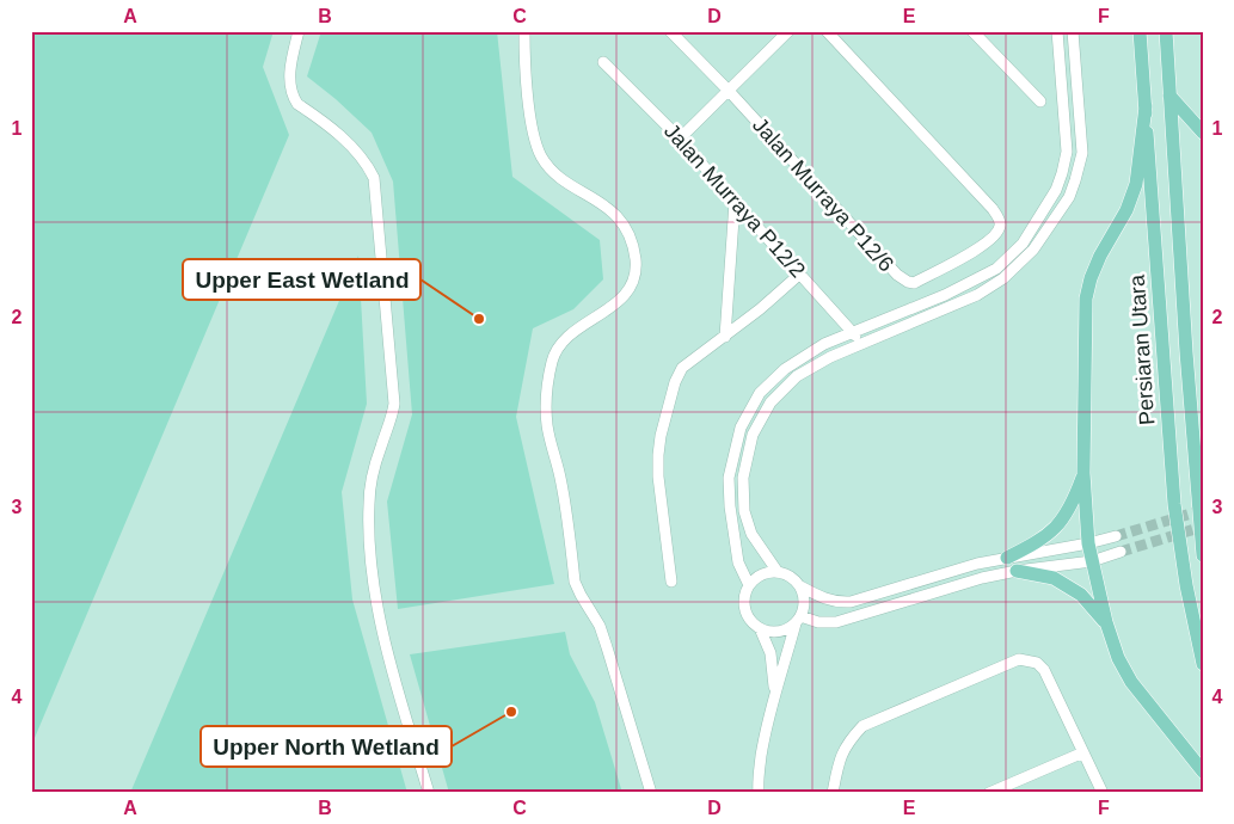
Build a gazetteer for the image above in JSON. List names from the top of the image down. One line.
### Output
{"streets":{"main road":["Persiaran Utara"],"street":["Jalan Murraya P12/6","Jalan Murraya P12/2"]},"places":["Upper East Wetland","Upper North Wetland"],"grid":{"columns":["A","B","C","D","E","F"],"rows":["1","2","3","4"]}}
